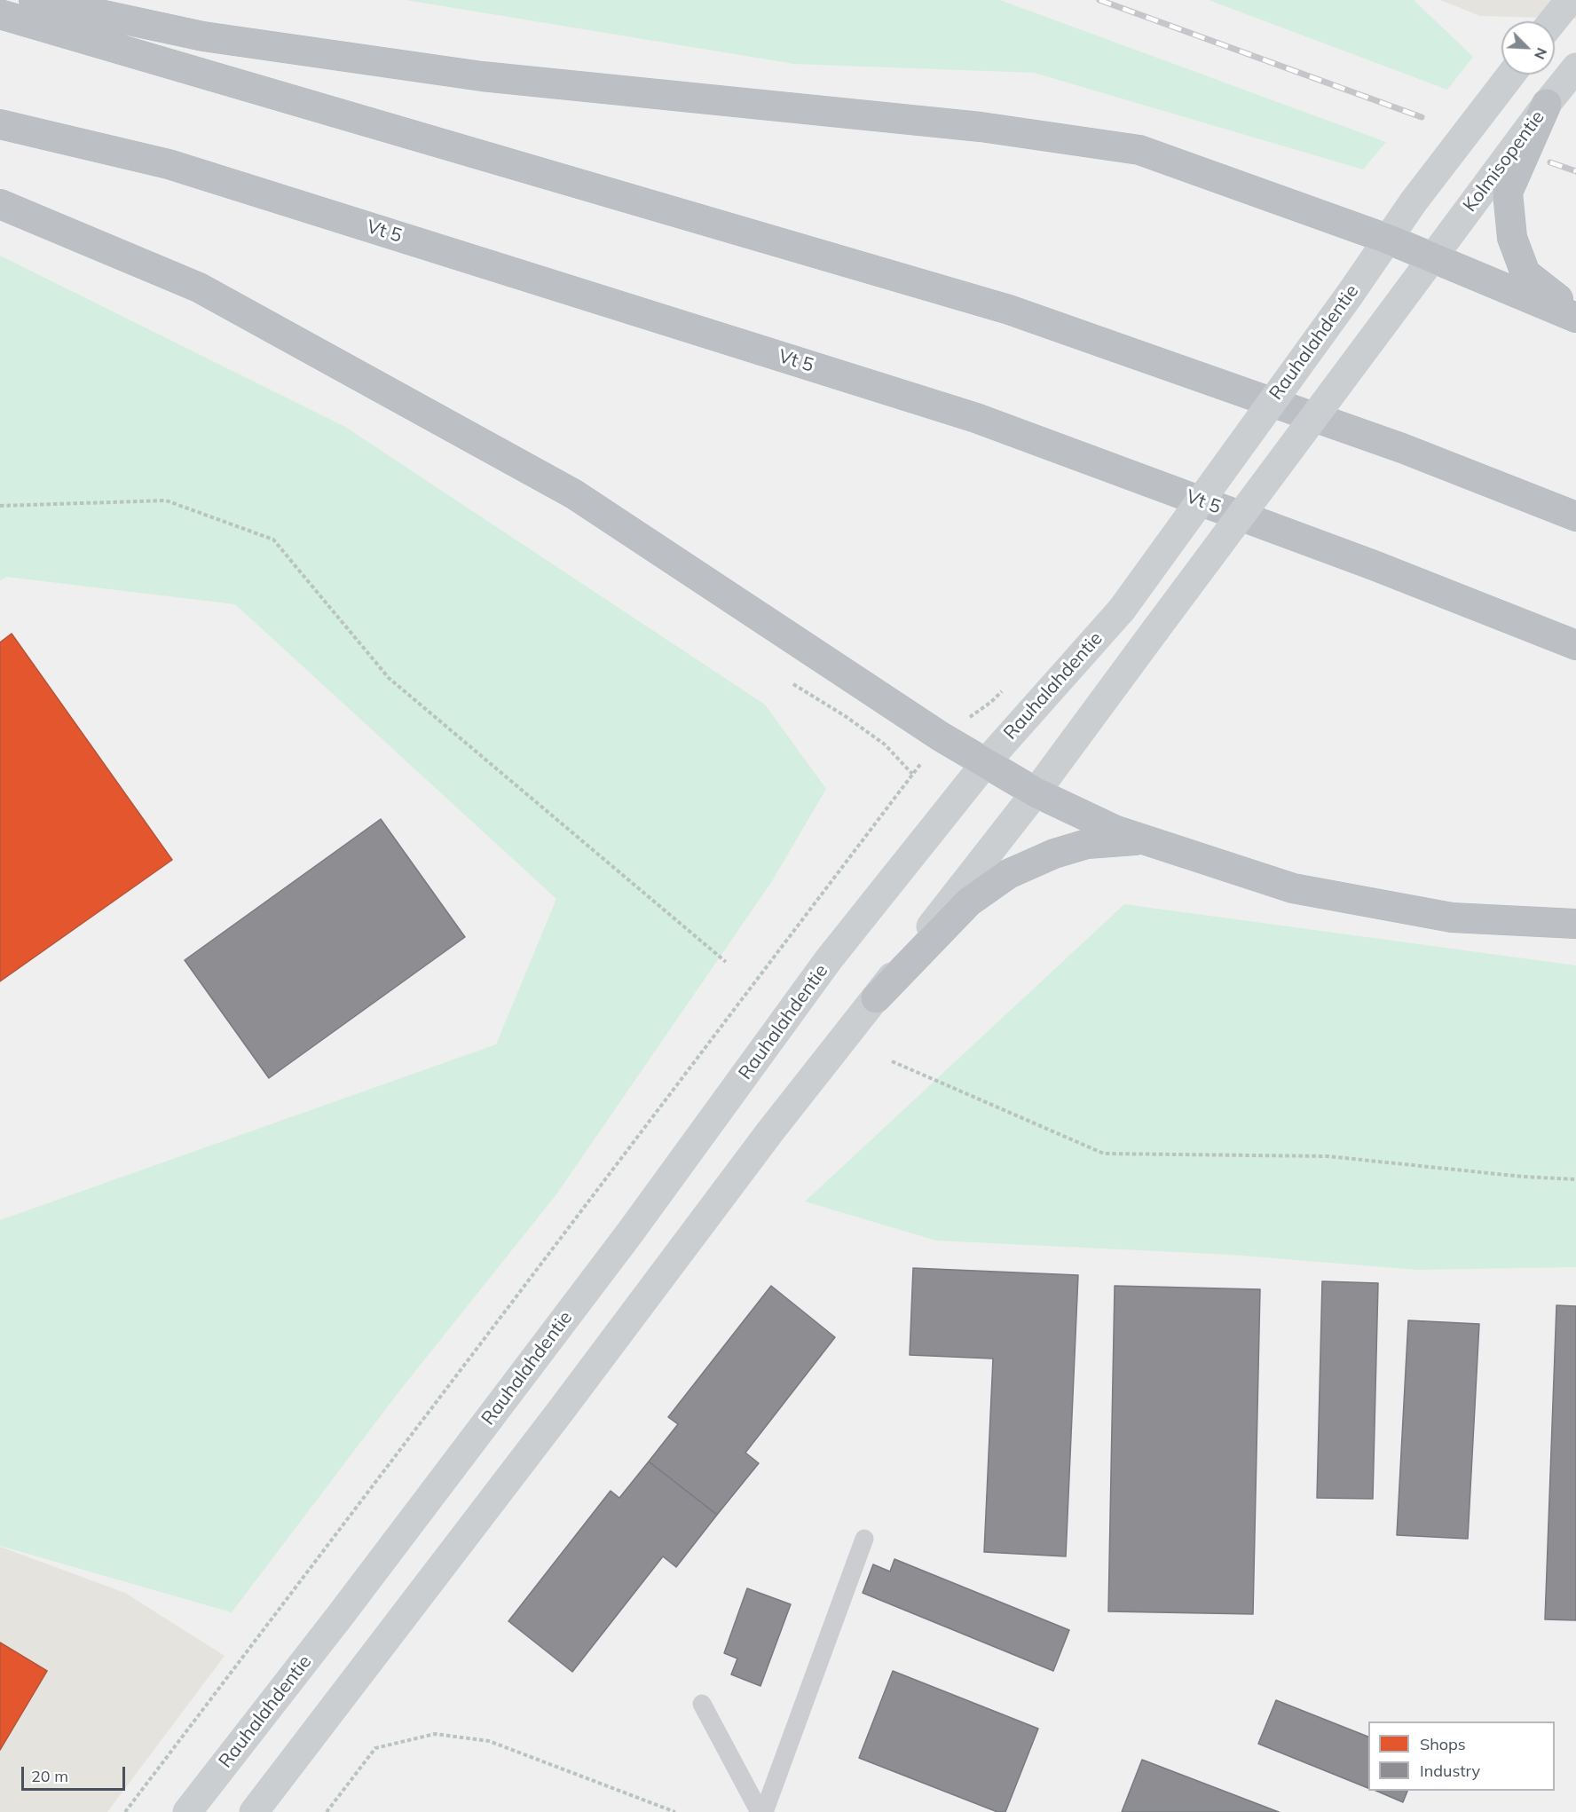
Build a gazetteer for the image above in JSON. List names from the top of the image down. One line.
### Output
{"streets":{"highway":["Vt 5"],"main road":["Kolmisopentie","Rauhalahdentie"]},"legend":["Shops","Industry"],"scale_bar":"20 m","north":"bottom right"}
